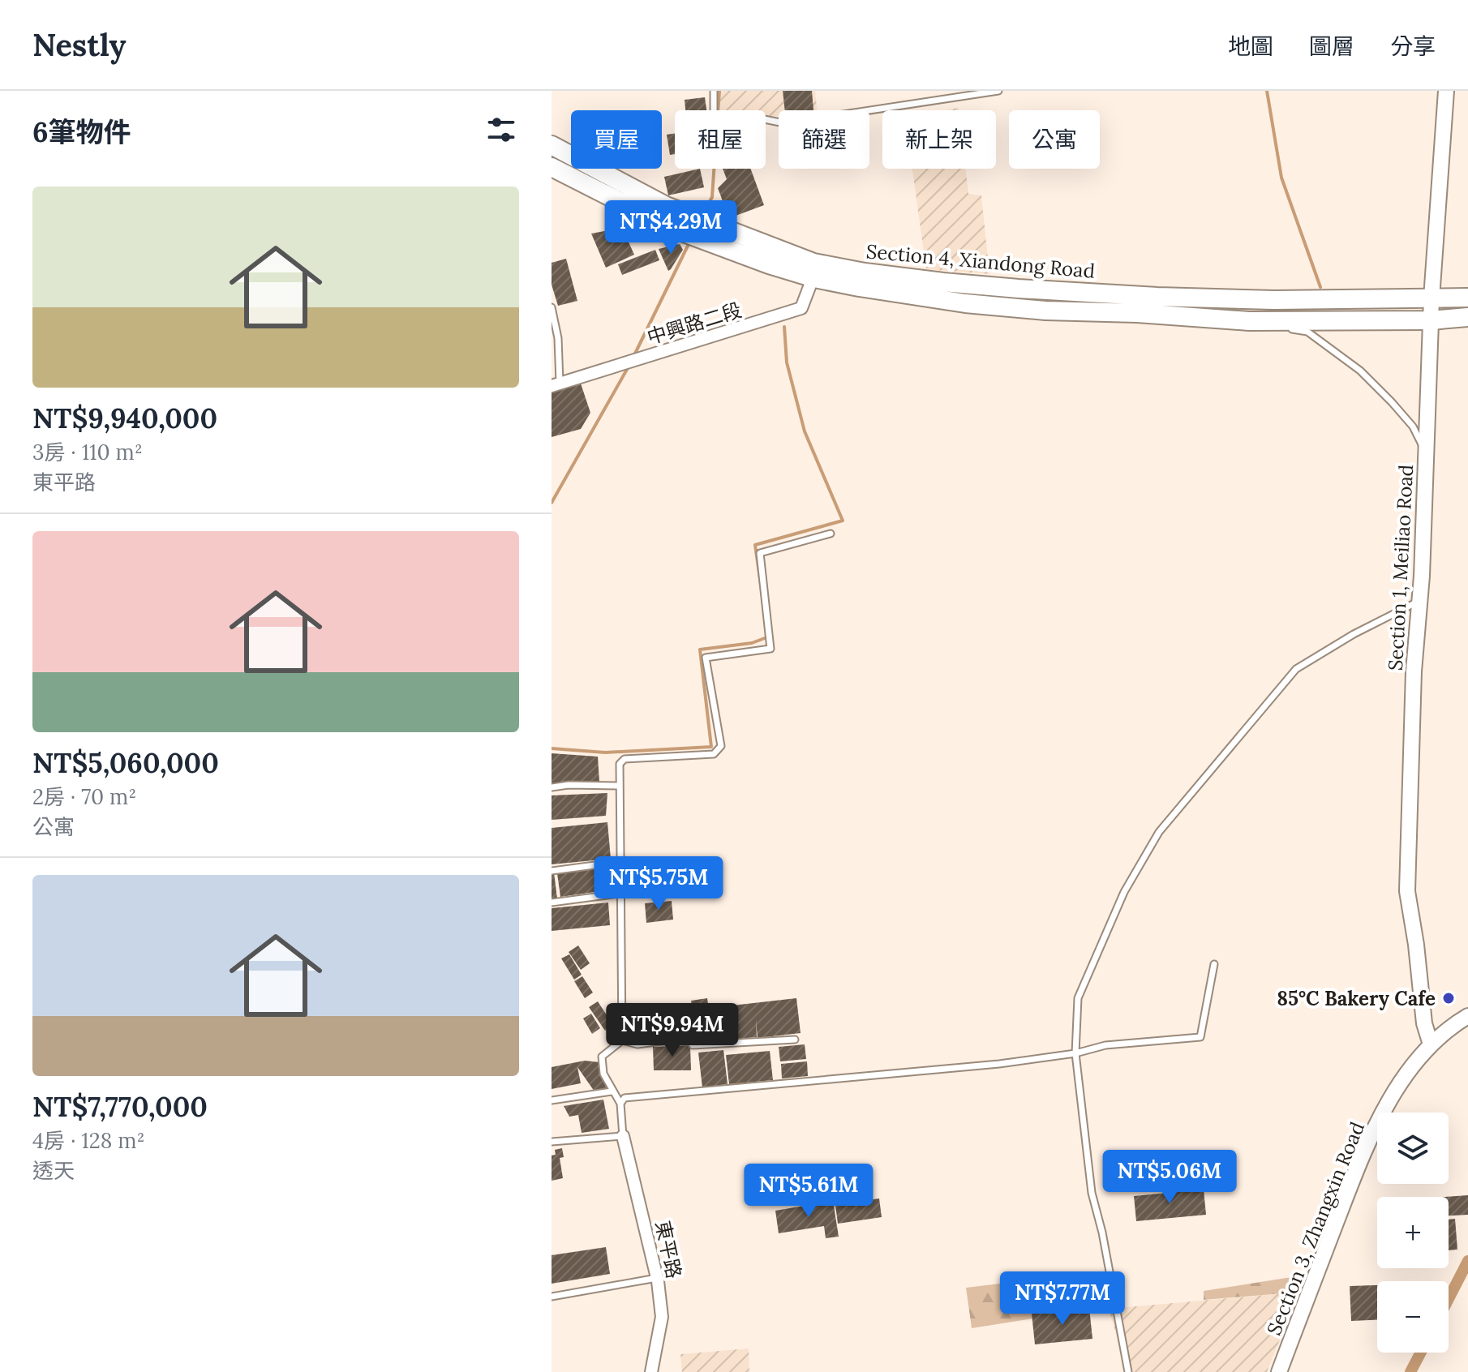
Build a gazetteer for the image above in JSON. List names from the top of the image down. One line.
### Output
{"streets":{"main road":["Section 4, Xiandong Road"],"street":["中興路二段","Section 1, Meiliao Road","Section 3, Zhangxin Road","東平路"]},"crossings":[["Section 4, Xiandong Road","中興路二段"],["Section 4, Xiandong Road","Section 1, Meiliao Road"],["Section 1, Meiliao Road","Section 3, Zhangxin Road"]],"places":["85°C Bakery Cafe"],"page":{"header":"Nestly","nav":["地圖","圖層","分享"],"heading":"6筆物件","chip":["買屋","租屋","篩選","新上架","公寓"],"list":[{"name":"NT$9,940,000","note":"3房 · 110 m² · 東平路"},{"name":"NT$5,060,000","note":"2房 · 70 m² · 公寓"},{"name":"NT$7,770,000","note":"4房 · 128 m² · 透天"}],"price":["NT$4.29M","NT$5.75M","NT$9.94M","NT$5.06M","NT$5.61M","NT$7.77M"],"map_buttons":["+","−"]}}
